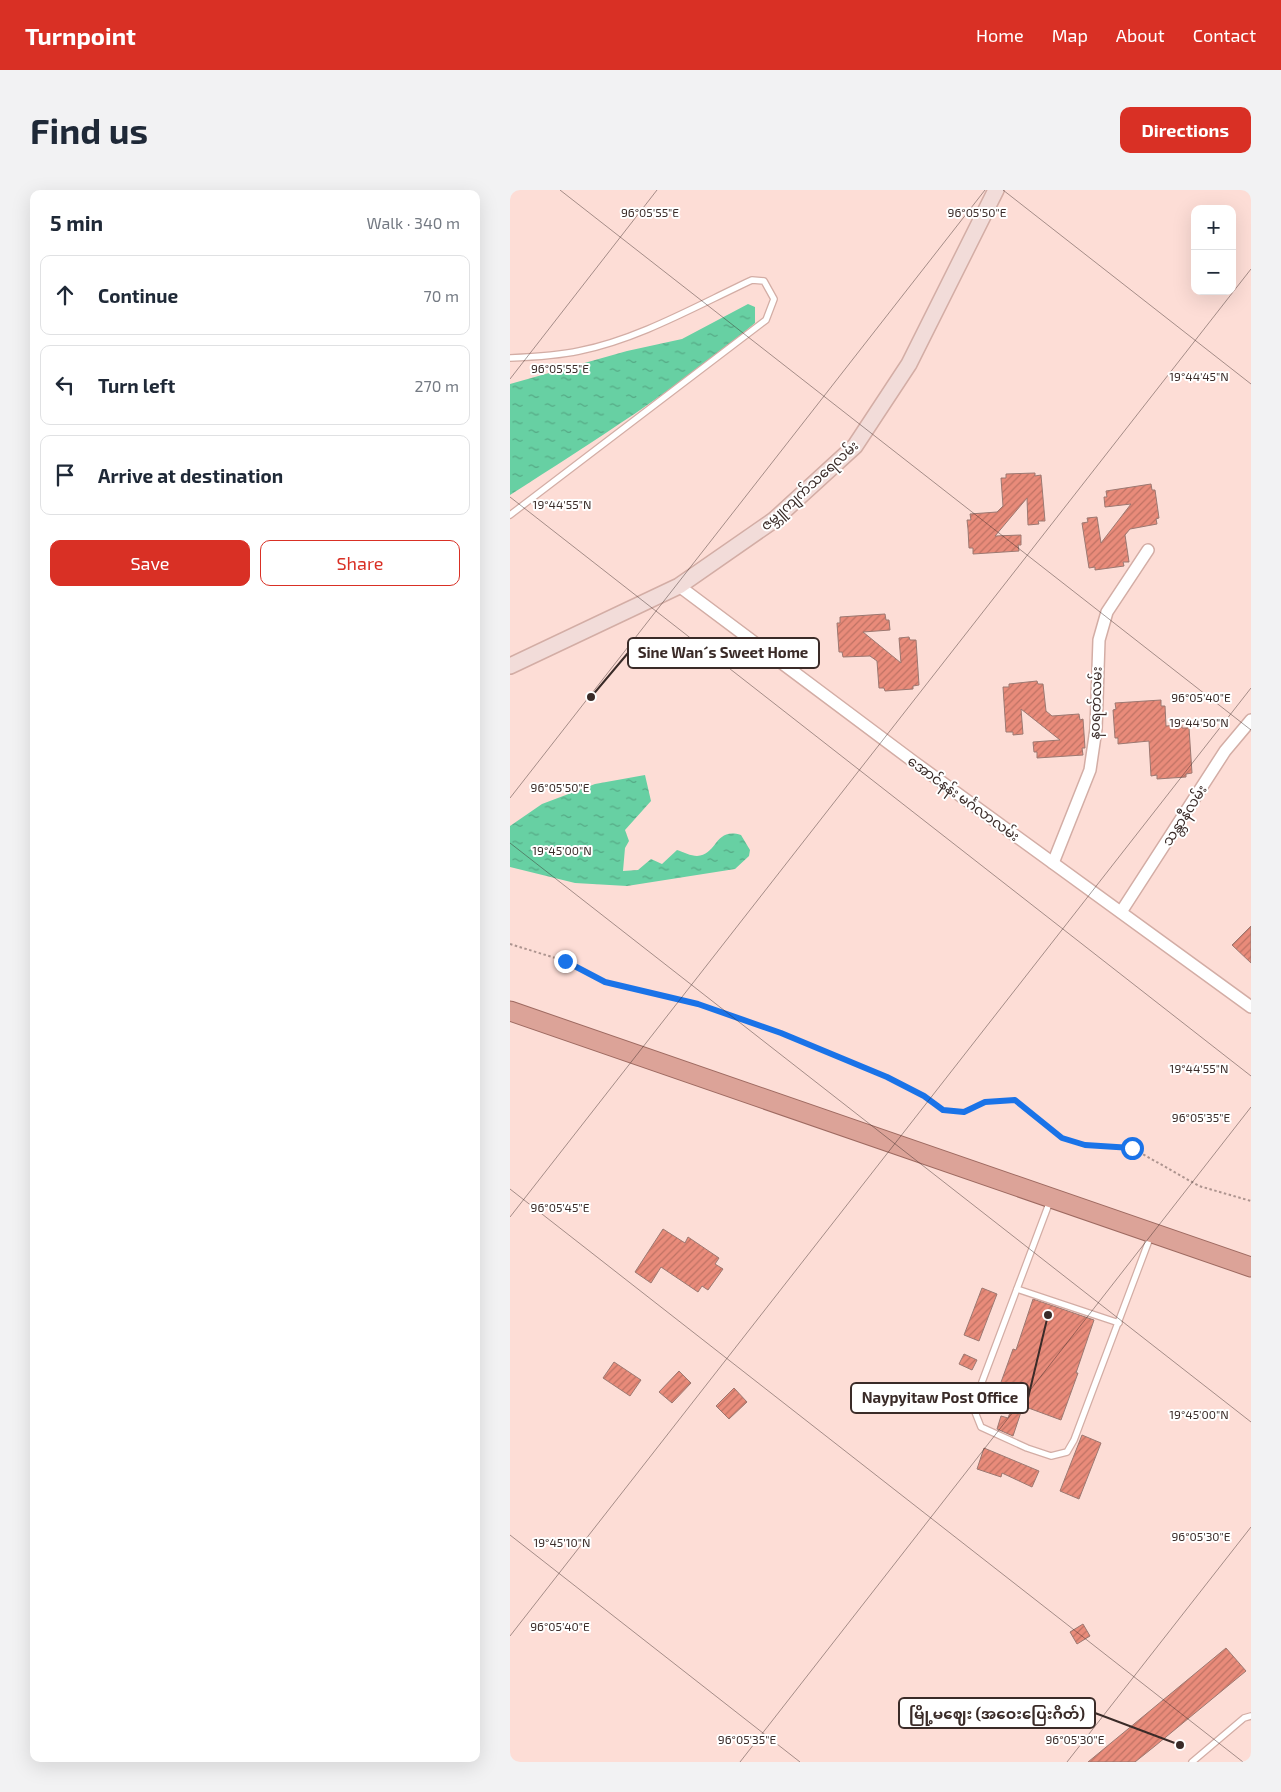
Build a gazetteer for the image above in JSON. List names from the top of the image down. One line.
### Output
{"streets":{"main road":["ဇမ္ဘူကျက်သရေလမ်း"],"street":["နဝရတ်လမ်း","အောင်နန်း မင်္ဂလာလမ်း","သန္တာနီလမ်း"]},"crossings":[["ဇမ္ဘူကျက်သရေလမ်း","အောင်နန်း မင်္ဂလာလမ်း"],["နဝရတ်လမ်း","အောင်နန်း မင်္ဂလာလမ်း"],["အောင်နန်း မင်္ဂလာလမ်း","သန္တာနီလမ်း"]],"places":["Sine Wan´s Sweet Home","Naypyitaw Post Office","မြို့မဈေး (အဝေးပြေးဂိတ်)"],"page":{"header":"Turnpoint","nav":["Home","Map","About","Contact"],"buttons":["Directions",["Save","Share"]],"title":"Find us","heading":["5 min","Walk · 340 m"],"map_buttons":["+","−"],"list":[["Continue","70 m"],["Turn left","270 m"],"Arrive at destination"]},"coordinates":["96°05'55\"E","96°05'50\"E","19°44'45\"N","19°44'55\"N","96°05'40\"E","19°44'50\"N","19°45'00\"N","96°05'35\"E","96°05'45\"E","96°05'30\"E","19°45'10\"N"]}
